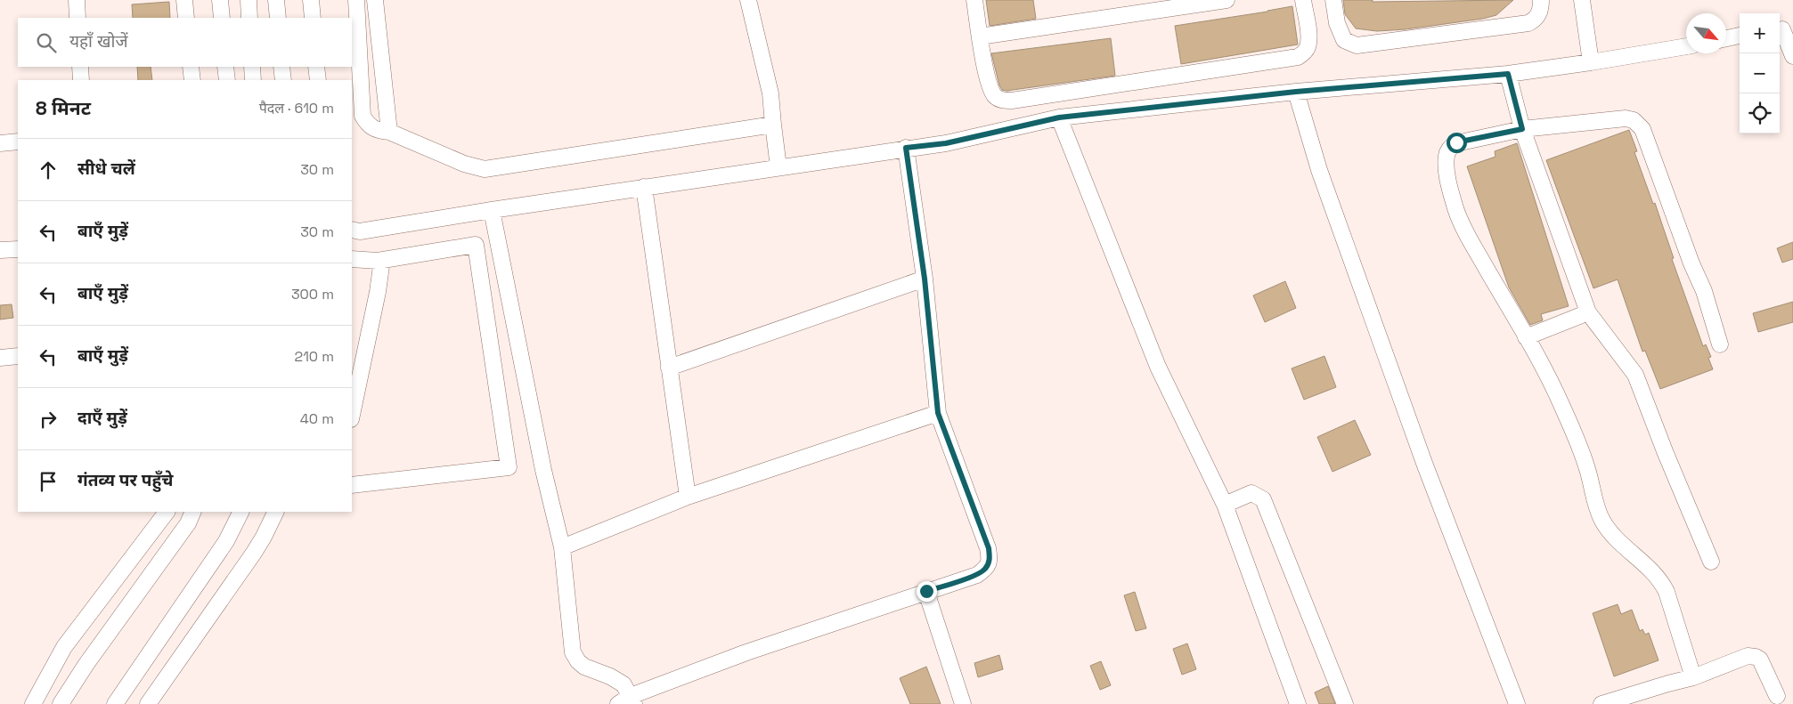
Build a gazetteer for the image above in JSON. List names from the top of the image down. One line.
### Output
{"north":"bottom right","page":{"map_buttons":["+","−"],"search":"यहाँ खोजें","heading":["8 मिनट","पैदल · 610 m"],"list":[["सीधे चलें","30 m"],["बाएँ मुड़ें","30 m"],["बाएँ मुड़ें","300 m"],["बाएँ मुड़ें","210 m"],["दाएँ मुड़ें","40 m"],"गंतव्य पर पहुँचे"]}}
